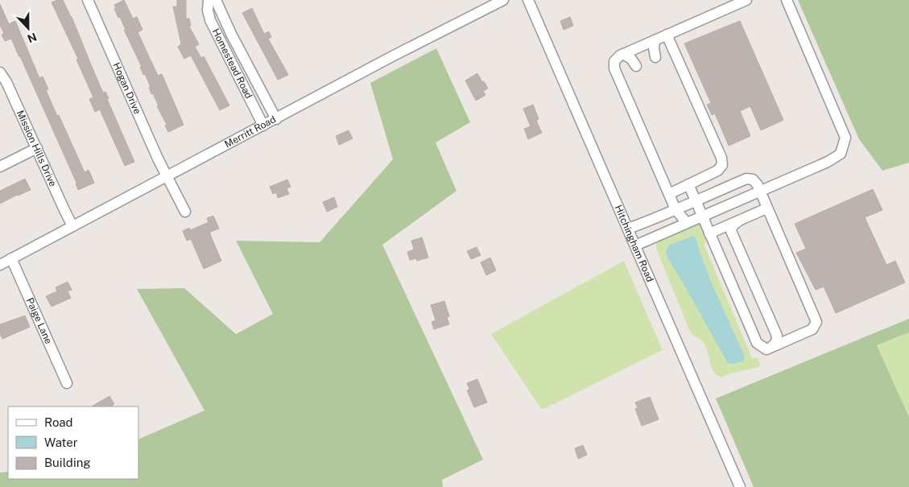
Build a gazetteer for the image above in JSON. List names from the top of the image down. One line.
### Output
{"streets":{"street":["Homestead Road","Hogan Drive","Merritt Road","Mission Hills Drive","Hitchingham Road","Paige Lane"]},"crossings":[["Homestead Road","Merritt Road"],["Hogan Drive","Merritt Road"],["Merritt Road","Mission Hills Drive"],["Merritt Road","Paige Lane"]],"legend":["Road","Water","Building"],"north":"bottom"}
